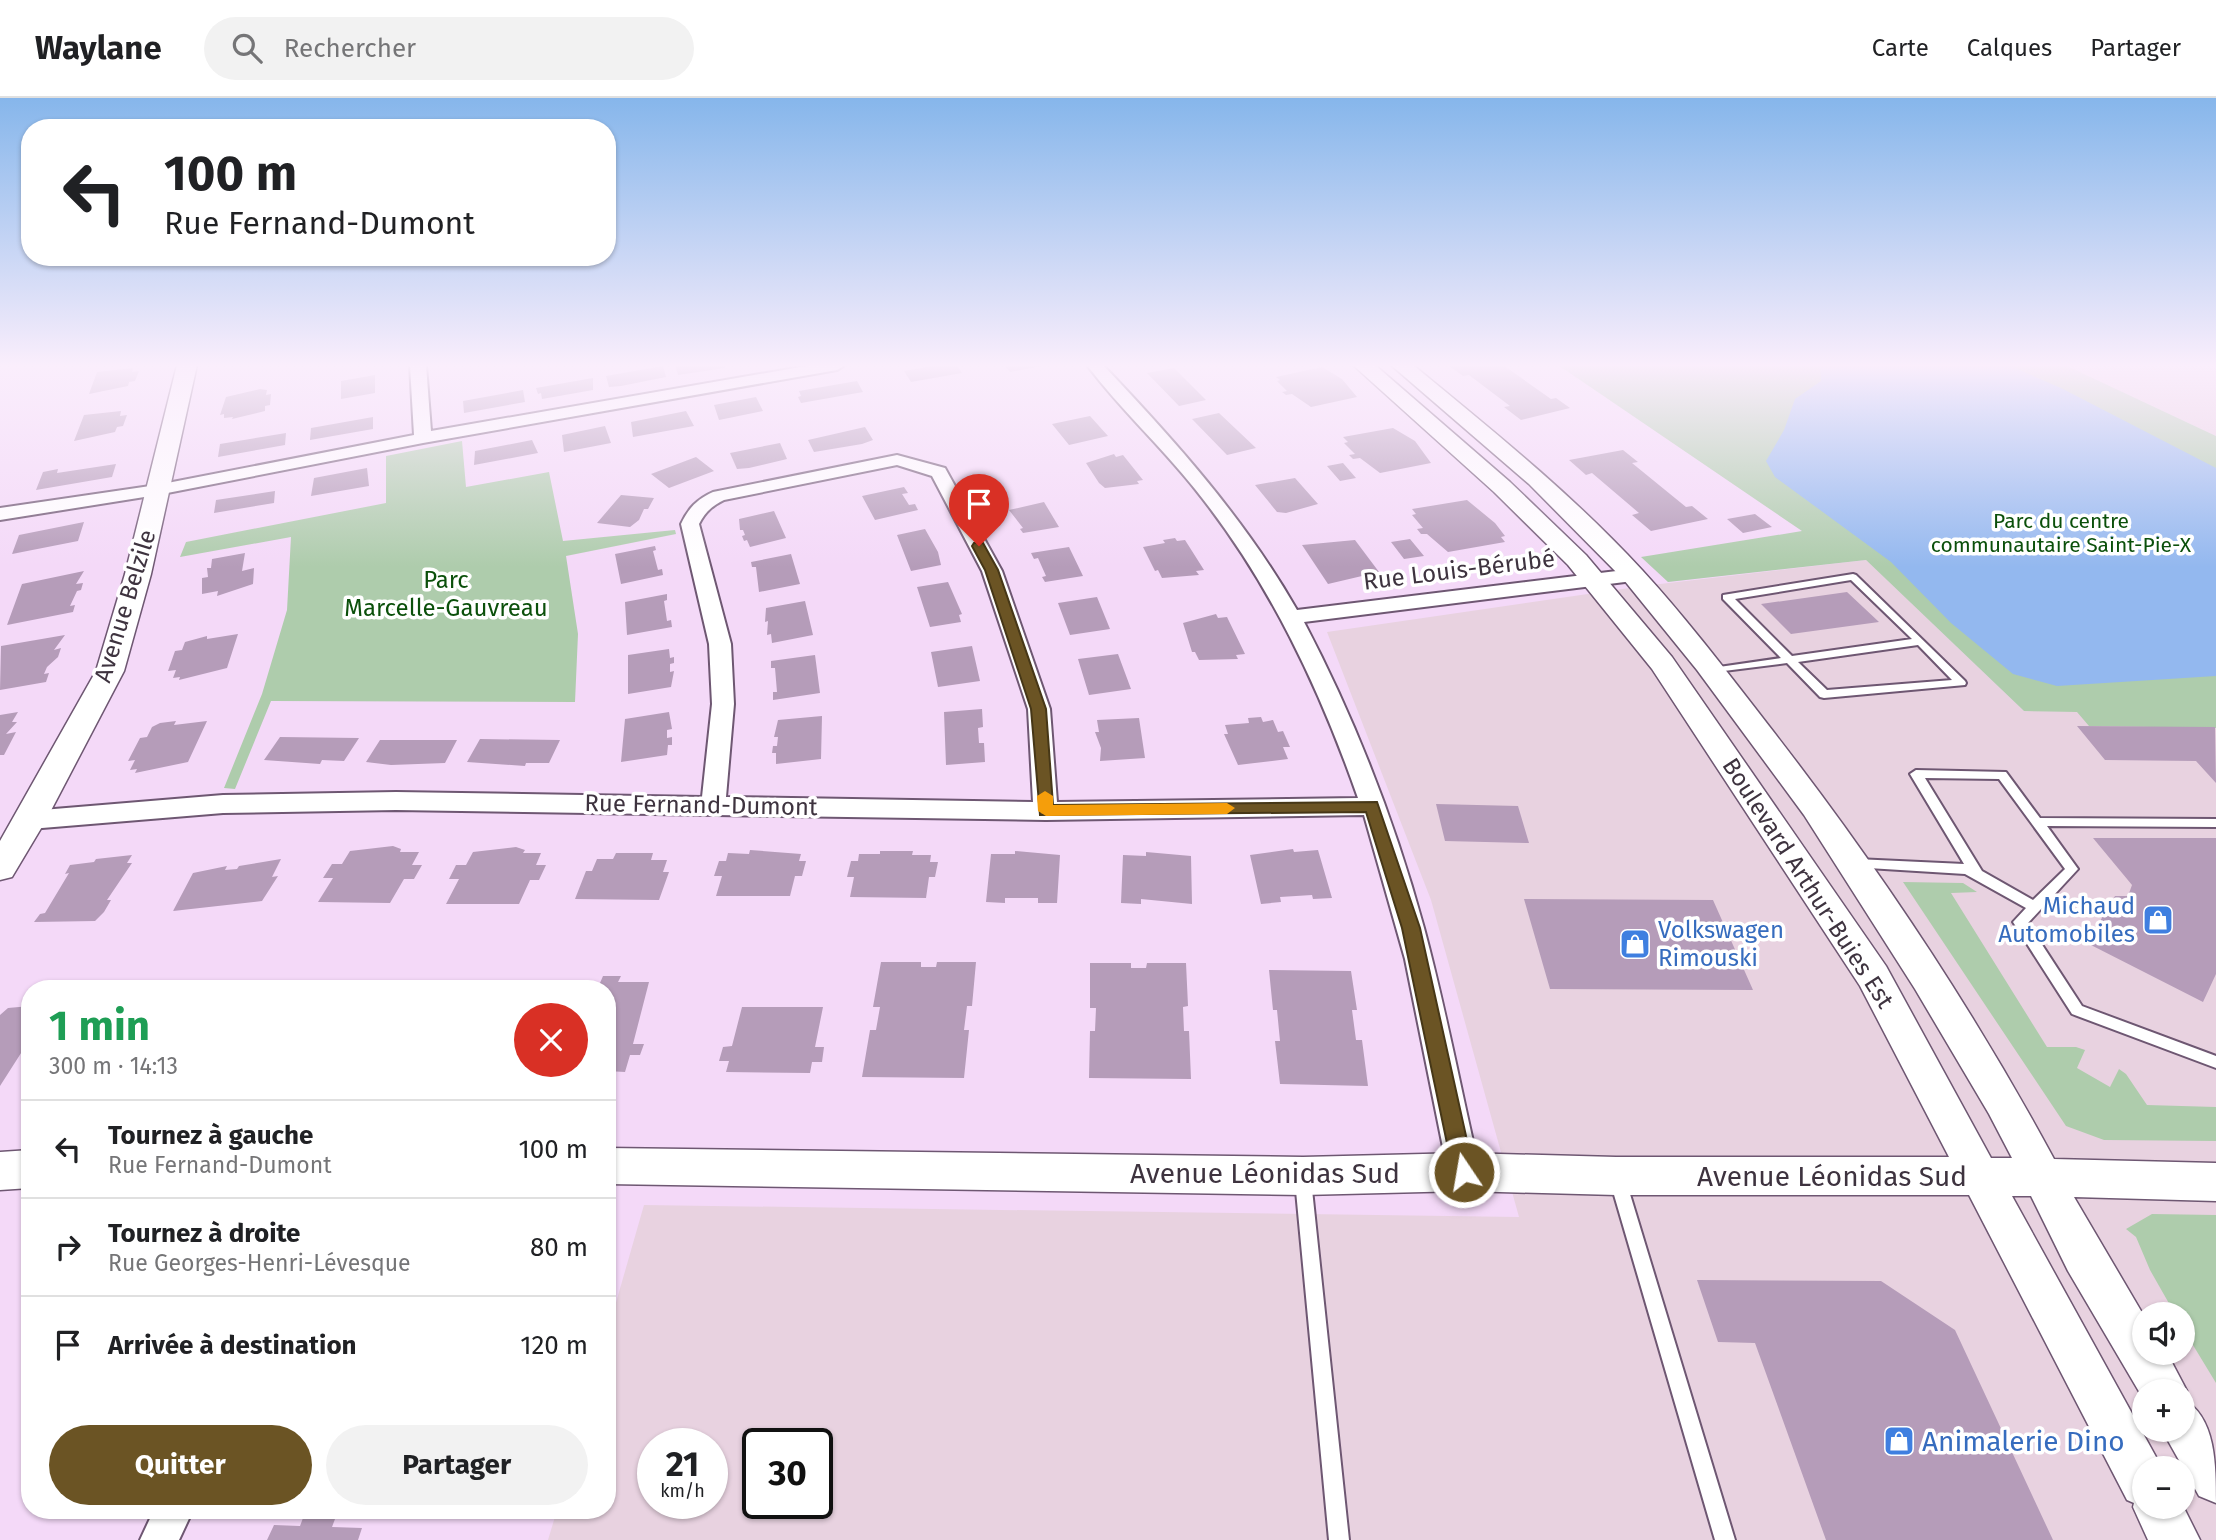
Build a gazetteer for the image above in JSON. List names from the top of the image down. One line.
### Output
{"streets":{"street":["Rue Louis-Bérubé","Avenue Belzile","Rue Fernand-Dumont","Boulevard Arthur-Buies Est","Avenue Léonidas Sud"]},"crossings":[["Rue Louis-Bérubé","Boulevard Arthur-Buies Est"],["Avenue Belzile","Rue Fernand-Dumont"],["Boulevard Arthur-Buies Est","Avenue Léonidas Sud"]],"parks":["Parc du centre communautaire Saint-Pie-X","Parc Marcelle-Gauvreau"],"places":{"shop":["Michaud Automobiles","Volkswagen Rimouski","Animalerie Dino"]},"page":{"header":"Waylane","search":"Rechercher","nav":["Carte","Calques","Partager"],"turn":["100 m","Rue Fernand-Dumont"],"heading":["1 min","300 m · 14:13"],"list":[{"name":"Tournez à gauche","note":"Rue Fernand-Dumont","value":"100 m"},{"name":"Tournez à droite","note":"Rue Georges-Henri-Lévesque","value":"80 m"},{"name":"Arrivée à destination","value":"120 m"}],"map_buttons":["+","−"],"buttons":["Quitter","Partager"],"speed":"21 km/h","limit":"30"}}
